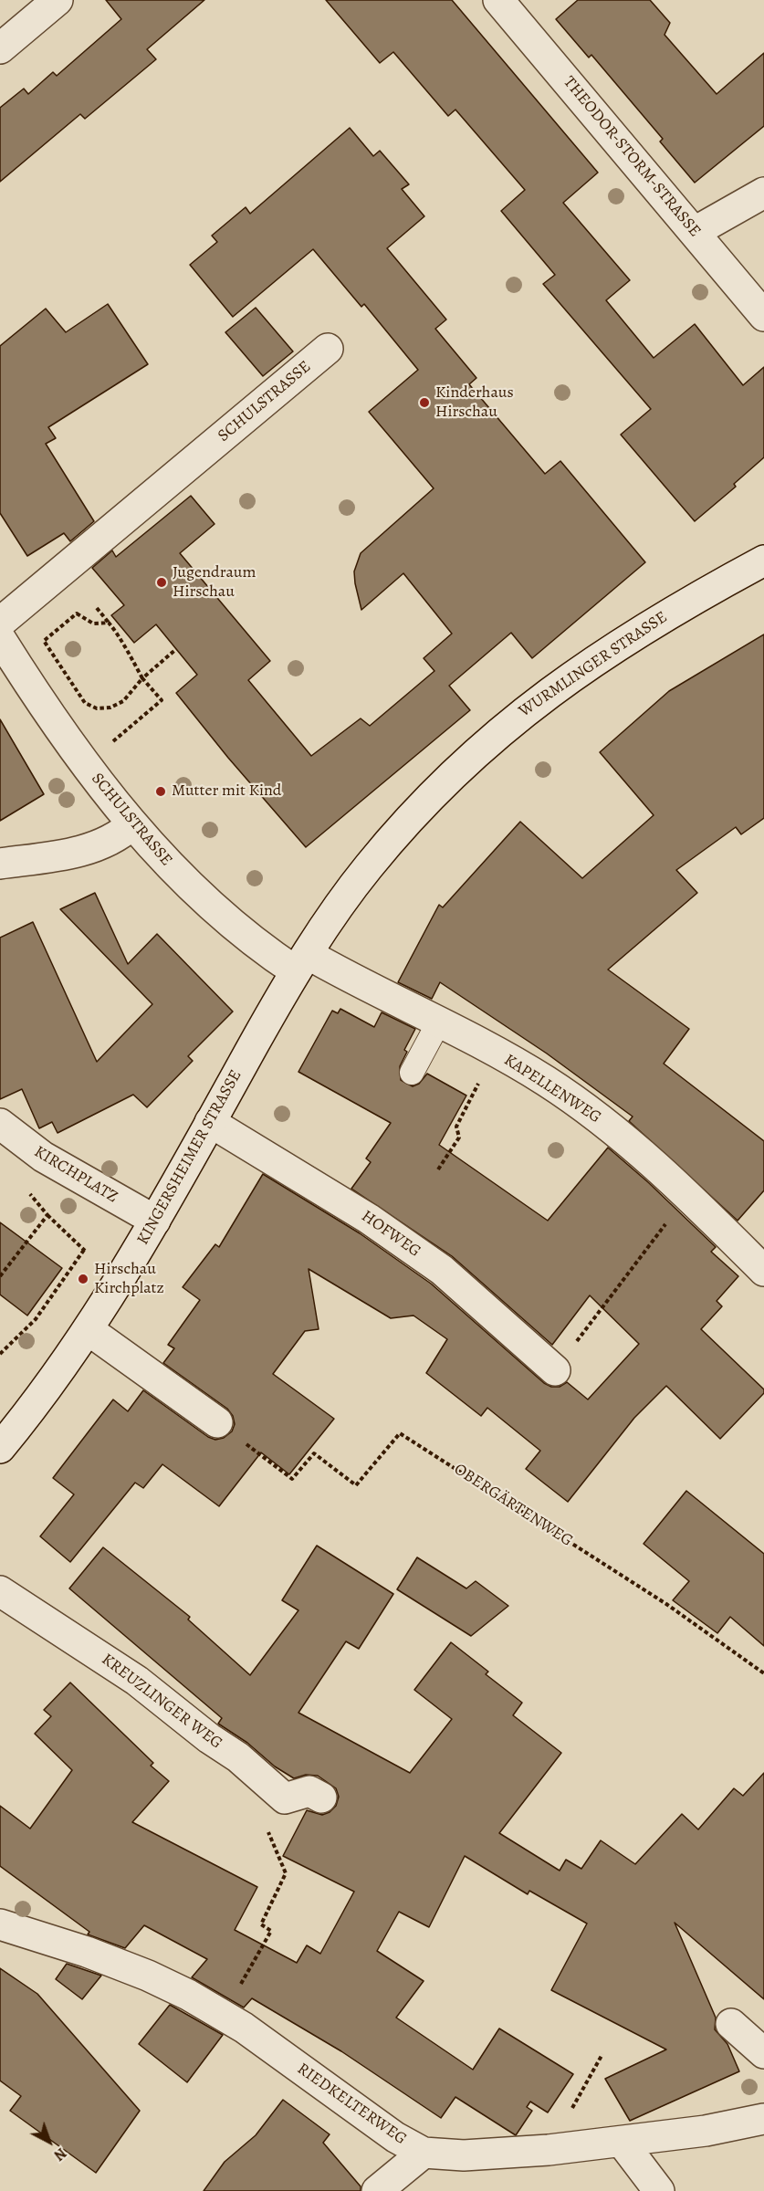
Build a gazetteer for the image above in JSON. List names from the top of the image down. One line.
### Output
{"streets":{"street":["THEODOR-STORM-STRASSE","SCHULSTRASSE","WURMLINGER STRASSE","KAPELLENWEG","KINGERSHEIMER STRASSE","KIRCHPLATZ","HOFWEG","KREUZLINGER WEG","RIEDKELTERWEG"],"path":["OBERGÄRTENWEG"]},"crossings":[["SCHULSTRASSE","KAPELLENWEG"],["SCHULSTRASSE","KINGERSHEIMER STRASSE"],["WURMLINGER STRASSE","KINGERSHEIMER STRASSE"],["KAPELLENWEG","KINGERSHEIMER STRASSE"],["KINGERSHEIMER STRASSE","KIRCHPLATZ"],["KINGERSHEIMER STRASSE","HOFWEG"]],"places":["Kinderhaus Hirschau","Jugendraum Hirschau","Mutter mit Kind","Hirschau Kirchplatz"],"north":"bottom right"}
